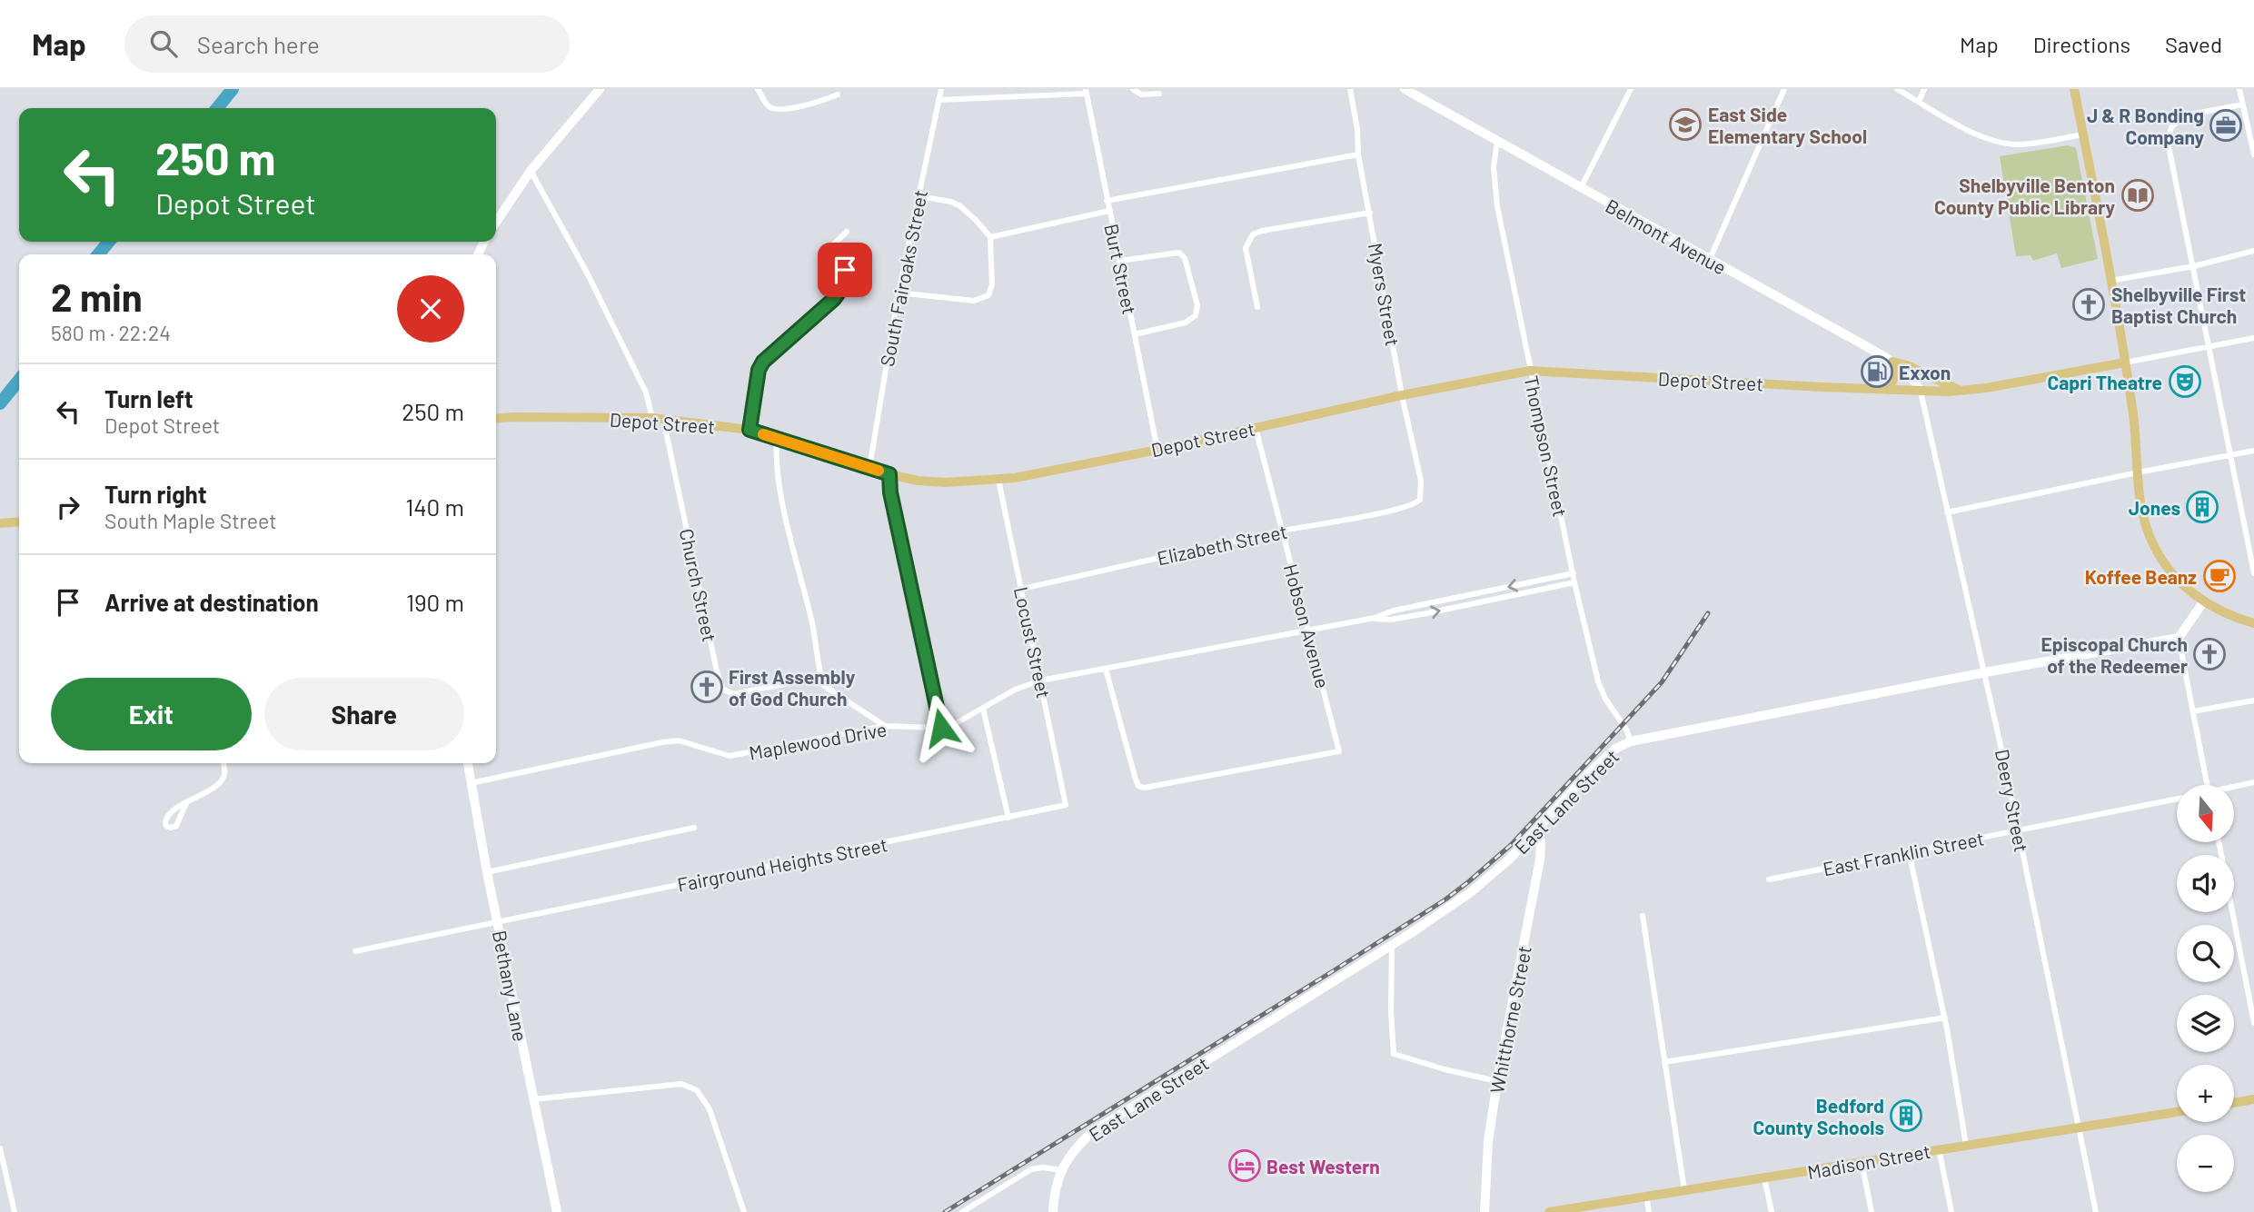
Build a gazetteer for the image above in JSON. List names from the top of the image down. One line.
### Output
{"streets":{"main road":["Depot Street","Madison Street"],"street":["Belmont Avenue","Burt Street","South Fairoaks Street","Myers Street","Thompson Street","Elizabeth Street","Church Street","Hobson Avenue","Locust Street","Maplewood Drive","Deery Street","East Lane Street","East Franklin Street","Fairground Heights Street","Bethany Lane","Whitthorne Street"]},"crossings":[["Belmont Avenue","Depot Street"],["Belmont Avenue","Thompson Street"],["Belmont Avenue","Deery Street"],["Burt Street","Depot Street"],["South Fairoaks Street","Depot Street"],["Myers Street","Depot Street"],["Myers Street","Elizabeth Street"],["Depot Street","Thompson Street"],["Depot Street","Church Street"],["Depot Street","Hobson Avenue"],["Depot Street","Locust Street"],["Depot Street","Deery Street"],["Thompson Street","East Lane Street"],["Elizabeth Street","Hobson Avenue"],["Elizabeth Street","Locust Street"],["Hobson Avenue","Maplewood Drive"],["Locust Street","Maplewood Drive"],["Locust Street","Fairground Heights Street"],["Maplewood Drive","Bethany Lane"],["Deery Street","East Lane Street"],["Deery Street","East Franklin Street"],["Deery Street","Madison Street"],["East Lane Street","Whitthorne Street"],["Fairground Heights Street","Bethany Lane"]],"places":{"school or university":["East Side Elementary School"],"office":["J & R Bonding Company"],"library":["Shelbyville Benton County Public Library"],"church":["Shelbyville First Baptist Church","Episcopal Church of the Redeemer","First Assembly of God Church"],"fuel station":["Exxon"],"theatre":["Capri Theatre"],"building":["Jones","Bedford County Schools"],"cafe":["Koffee Beanz"],"hotel":["Best Western"]},"north":"bottom","page":{"header":"Map","search":"Search here","nav":["Map","Directions","Saved"],"turn":["250 m","Depot Street"],"heading":["2 min","580 m · 22:24"],"list":[{"name":"Turn left","note":"Depot Street","value":"250 m"},{"name":"Turn right","note":"South Maple Street","value":"140 m"},{"name":"Arrive at destination","value":"190 m"}],"buttons":["Exit","Share"],"map_buttons":["+","−"]}}
